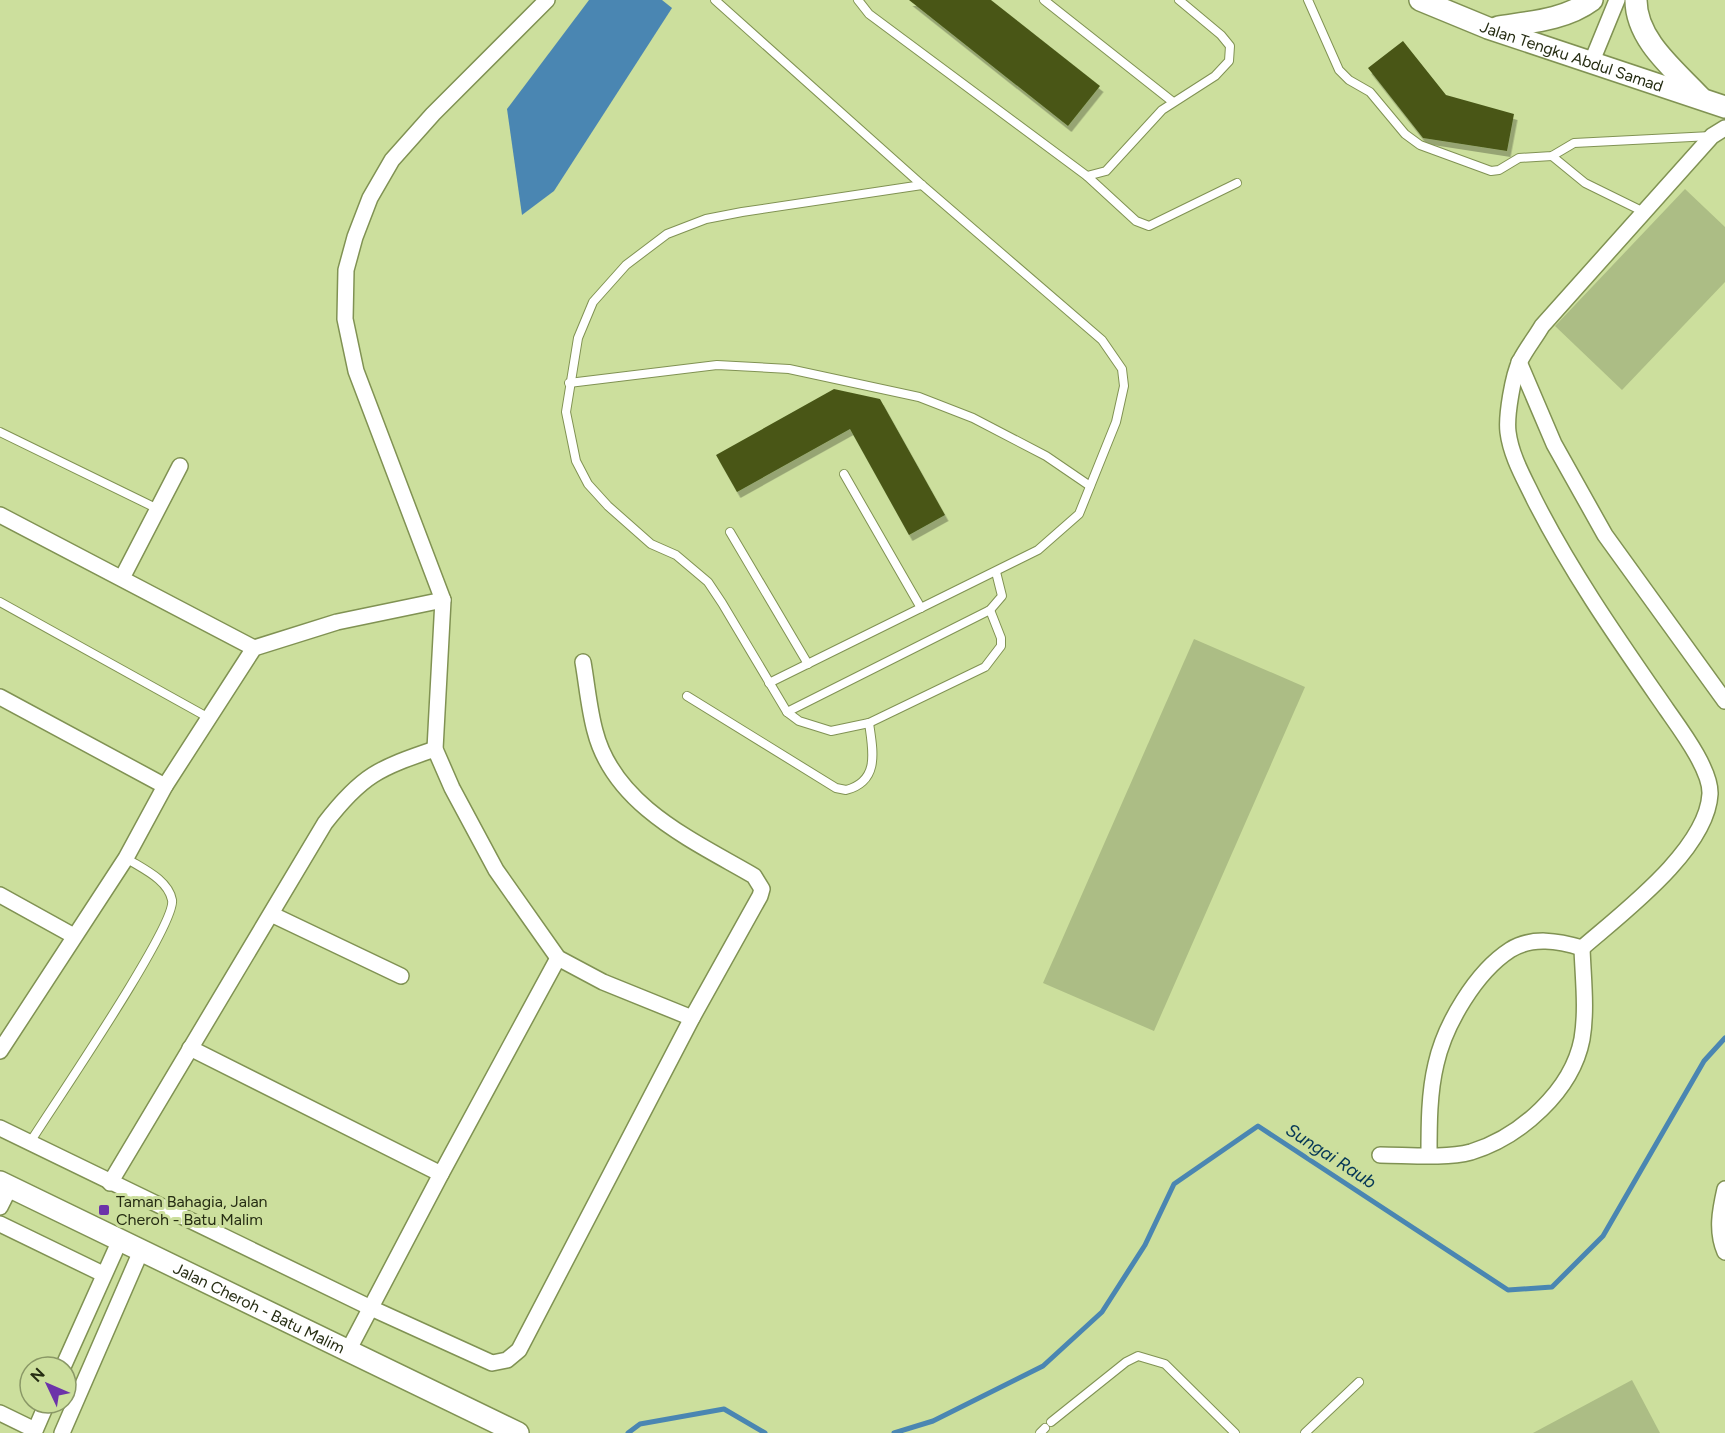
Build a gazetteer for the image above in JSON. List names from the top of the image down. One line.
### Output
{"streets":{"main road":["Jalan Tengku Abdul Samad","Jalan Cheroh - Batu Malim"]},"water":["Sungai Raub"],"places":{"transit":["Taman Bahagia, Jalan Cheroh - Batu Malim"]},"north":"top left"}
